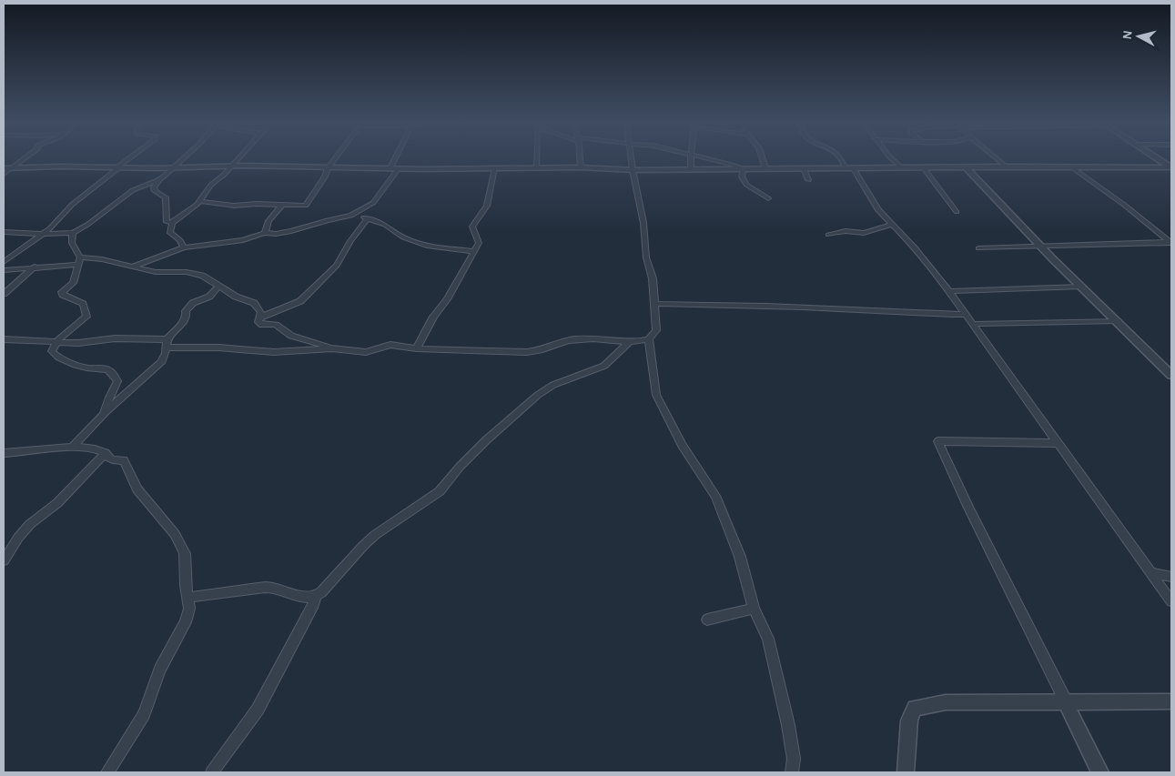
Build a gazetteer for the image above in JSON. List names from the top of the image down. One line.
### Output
{"north":"left"}
